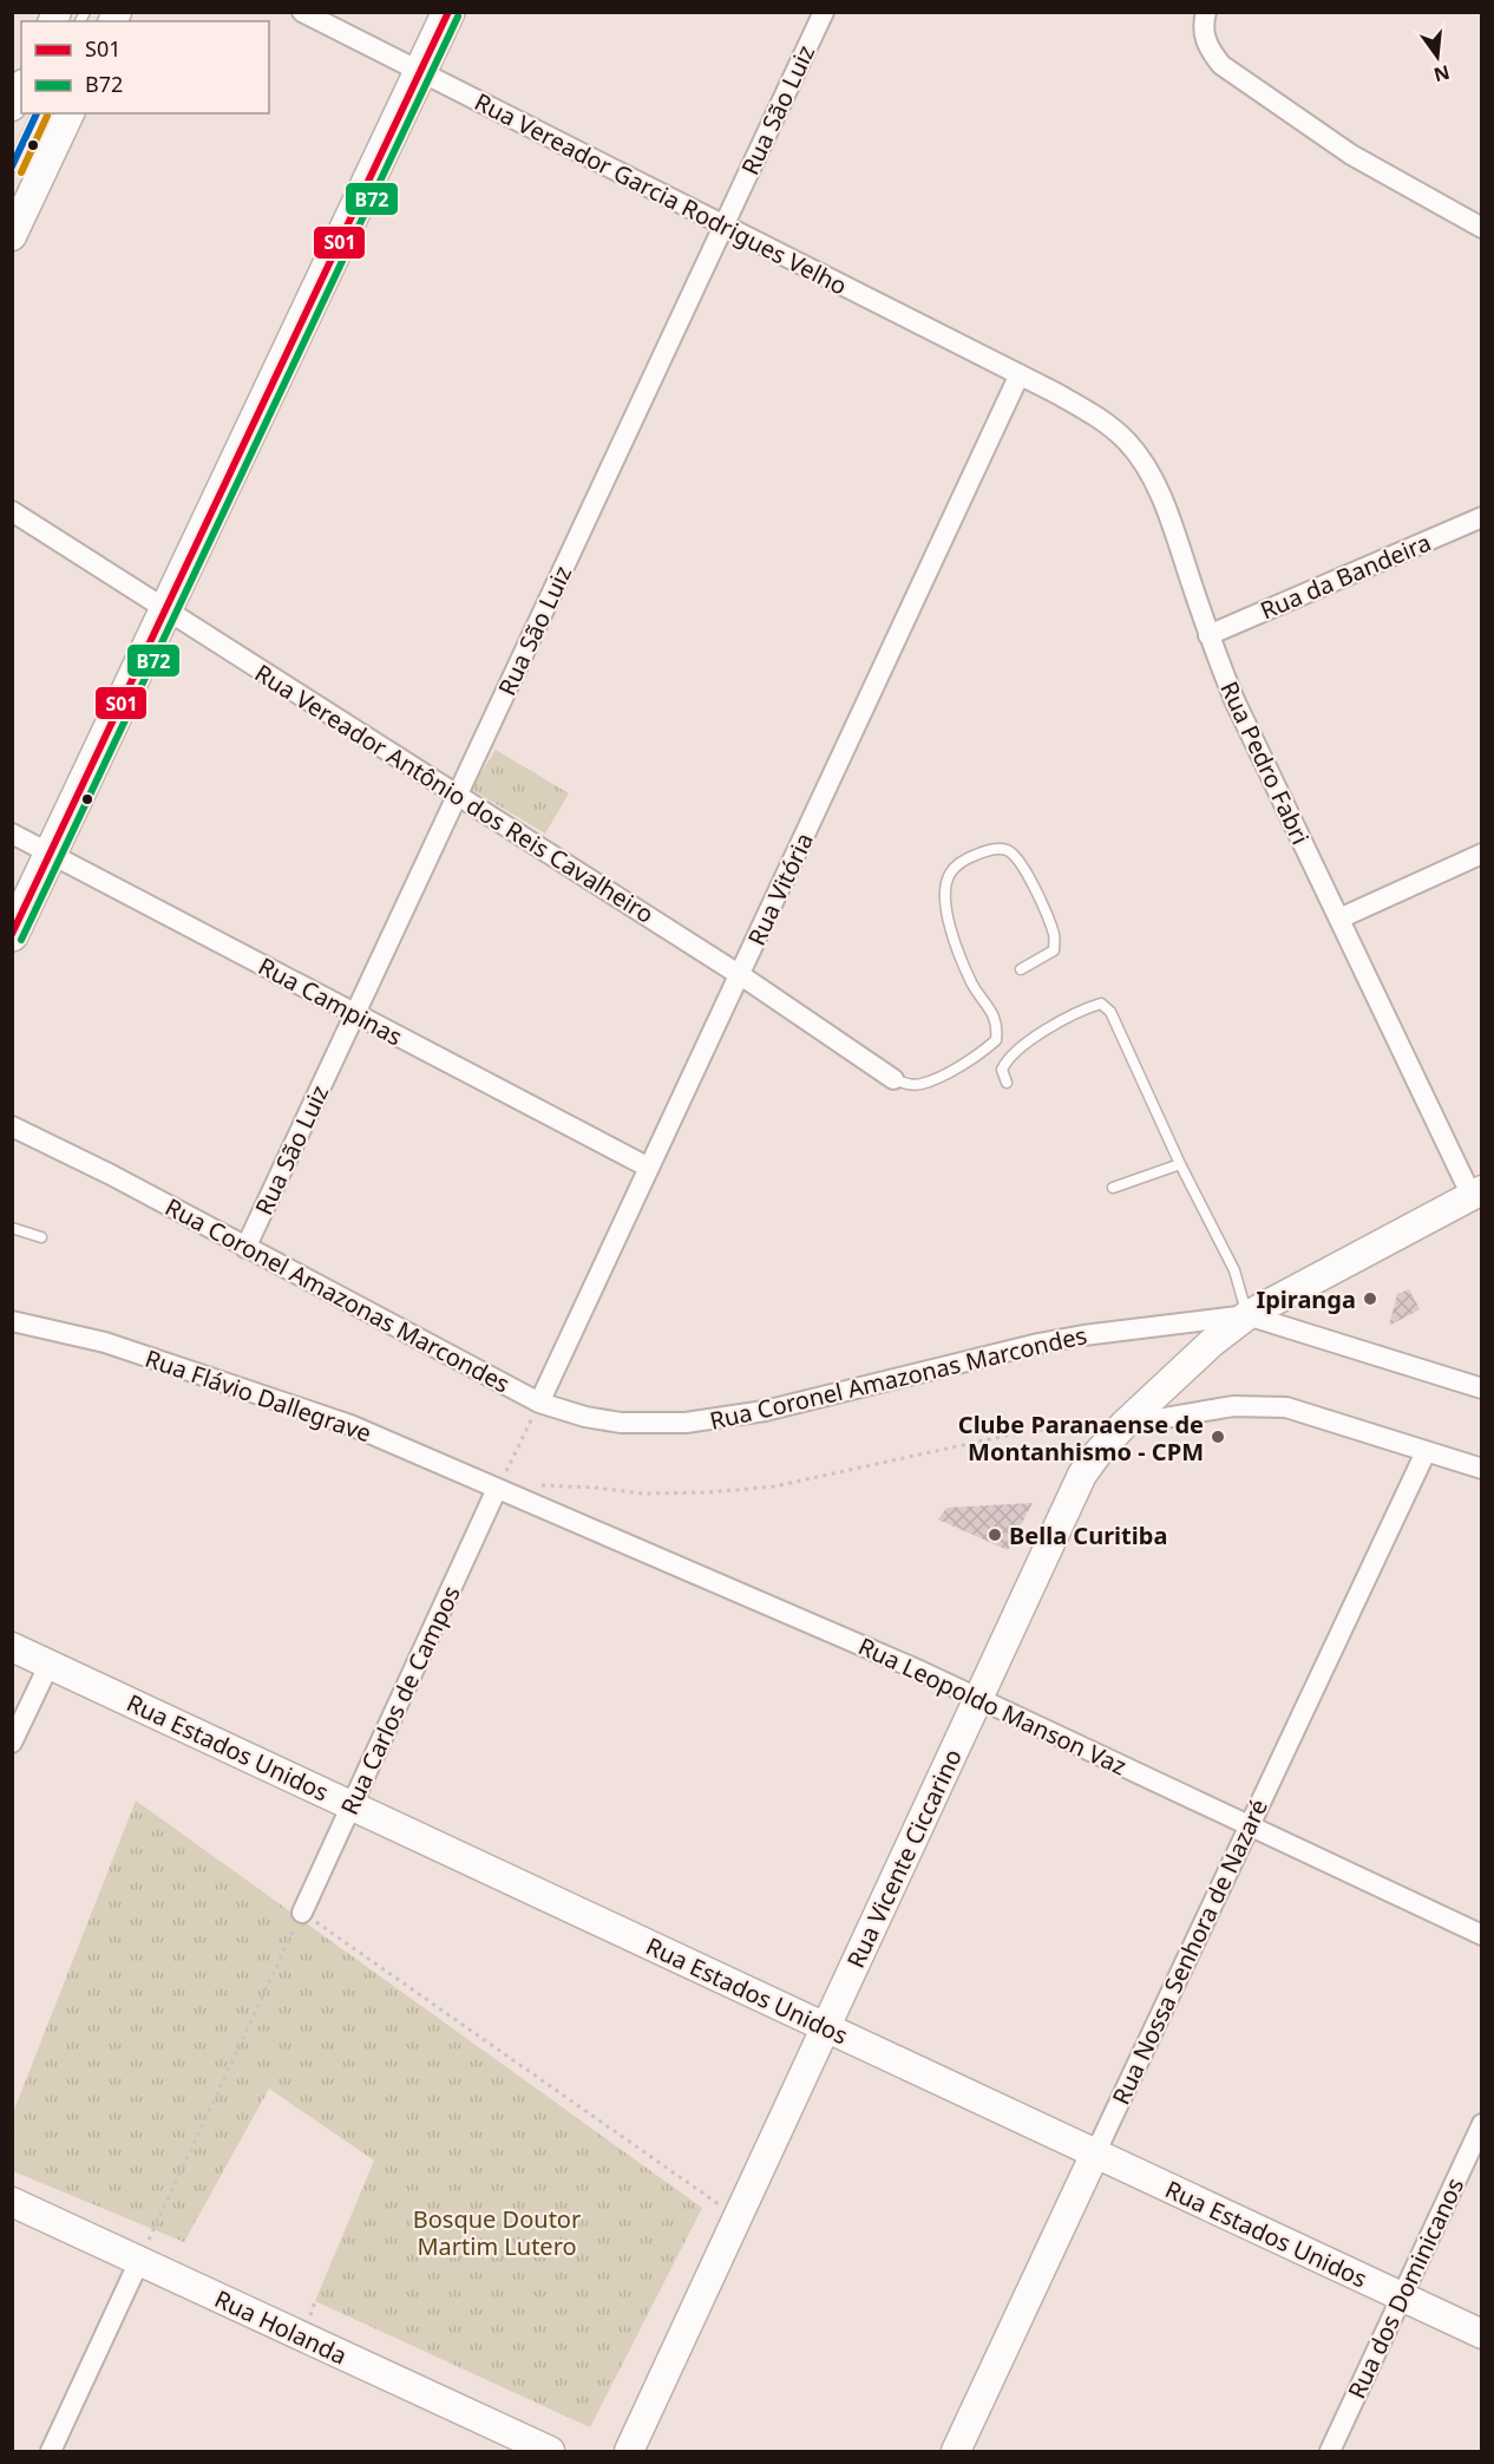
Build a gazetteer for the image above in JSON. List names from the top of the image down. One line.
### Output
{"streets":{"street":["Rua São Luiz","Rua Vereador Garcia Rodrigues Velho","Rua da Bandeira","Rua Pedro Fabri","Rua Vereador Antônio dos Reis Cavalheiro","Rua Vitória","Rua Campinas","Rua Coronel Amazonas Marcondes","Rua Flávio Dallegrave","Rua Carlos de Campos","Rua Leopoldo Manson Vaz","Rua Estados Unidos","Rua Vicente Ciccarino","Rua Nossa Senhora de Nazaré","Rua dos Dominicanos","Rua Holanda"]},"crossings":[["Rua São Luiz","Rua Vereador Garcia Rodrigues Velho"],["Rua São Luiz","Rua Vereador Antônio dos Reis Cavalheiro"],["Rua São Luiz","Rua Campinas"],["Rua São Luiz","Rua Coronel Amazonas Marcondes"],["Rua Vereador Garcia Rodrigues Velho","Rua Pedro Fabri"],["Rua Vereador Garcia Rodrigues Velho","Rua Vitória"],["Rua da Bandeira","Rua Pedro Fabri"],["Rua Pedro Fabri","Rua Vitória"],["Rua Pedro Fabri","Rua Coronel Amazonas Marcondes"],["Rua Vereador Antônio dos Reis Cavalheiro","Rua Vitória"],["Rua Vitória","Rua Campinas"],["Rua Vitória","Rua Coronel Amazonas Marcondes"],["Rua Coronel Amazonas Marcondes","Rua Vicente Ciccarino"],["Rua Flávio Dallegrave","Rua Carlos de Campos"],["Rua Flávio Dallegrave","Rua Leopoldo Manson Vaz"],["Rua Carlos de Campos","Rua Leopoldo Manson Vaz"],["Rua Carlos de Campos","Rua Estados Unidos"],["Rua Leopoldo Manson Vaz","Rua Vicente Ciccarino"],["Rua Leopoldo Manson Vaz","Rua Nossa Senhora de Nazaré"],["Rua Estados Unidos","Rua Vicente Ciccarino"],["Rua Estados Unidos","Rua Nossa Senhora de Nazaré"],["Rua Estados Unidos","Rua dos Dominicanos"]],"parks":["Bosque Doutor Martim Lutero"],"places":["Ipiranga","Clube Paranaense de Montanhismo - CPM","Bella Curitiba"],"lines":["transit line S01","transit line B72"],"legend":["S01","B72"],"north":"bottom"}
